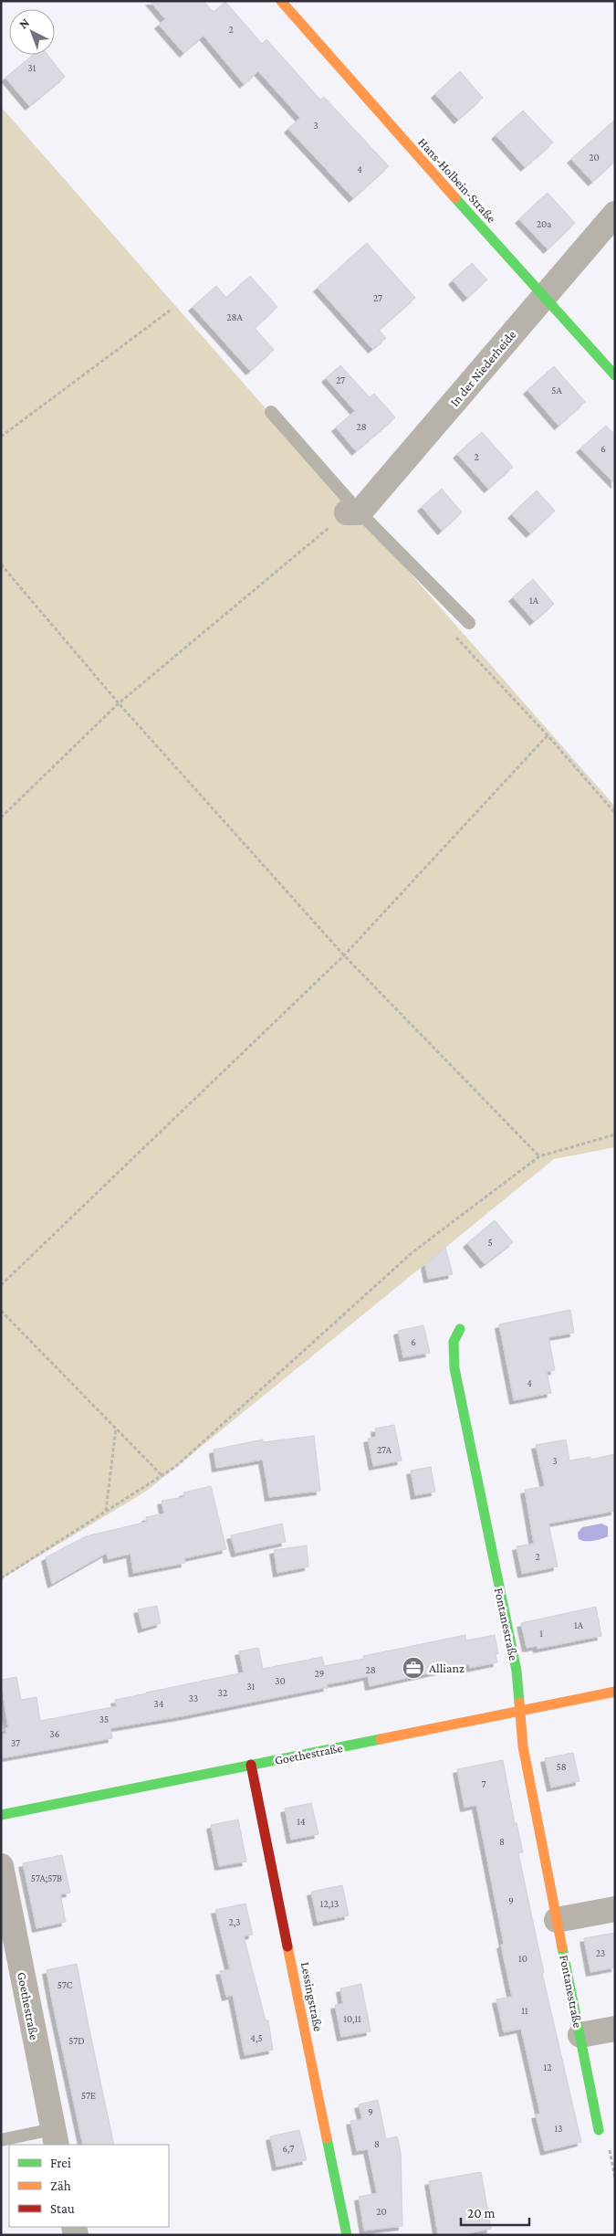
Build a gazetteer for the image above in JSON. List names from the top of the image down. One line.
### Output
{"streets":{"street":["Hans-Holbein-Straße","In der Niederheide","Fontanestraße","Goethestraße","Lessingstraße"]},"crossings":[["Hans-Holbein-Straße","In der Niederheide"],["Fontanestraße","Goethestraße"],["Goethestraße","Lessingstraße"]],"places":{"office":["Allianz"]},"house_numbers":["2","31","3","20","4","20a","27","28A","27","5A","28","6","2","1A","5","6","4","27A","3","2","1A","1","28","29","30","31","32","33","34","35","36","37","58","7","14","8","57A;57B","9","12,13","2,3","23","10","57C","11","10,11","4,5","57D","12","57E","9","13","8","6,7","20"],"legend":["Frei","Zäh","Stau"],"scale_bar":"20 m","north":"top left"}
